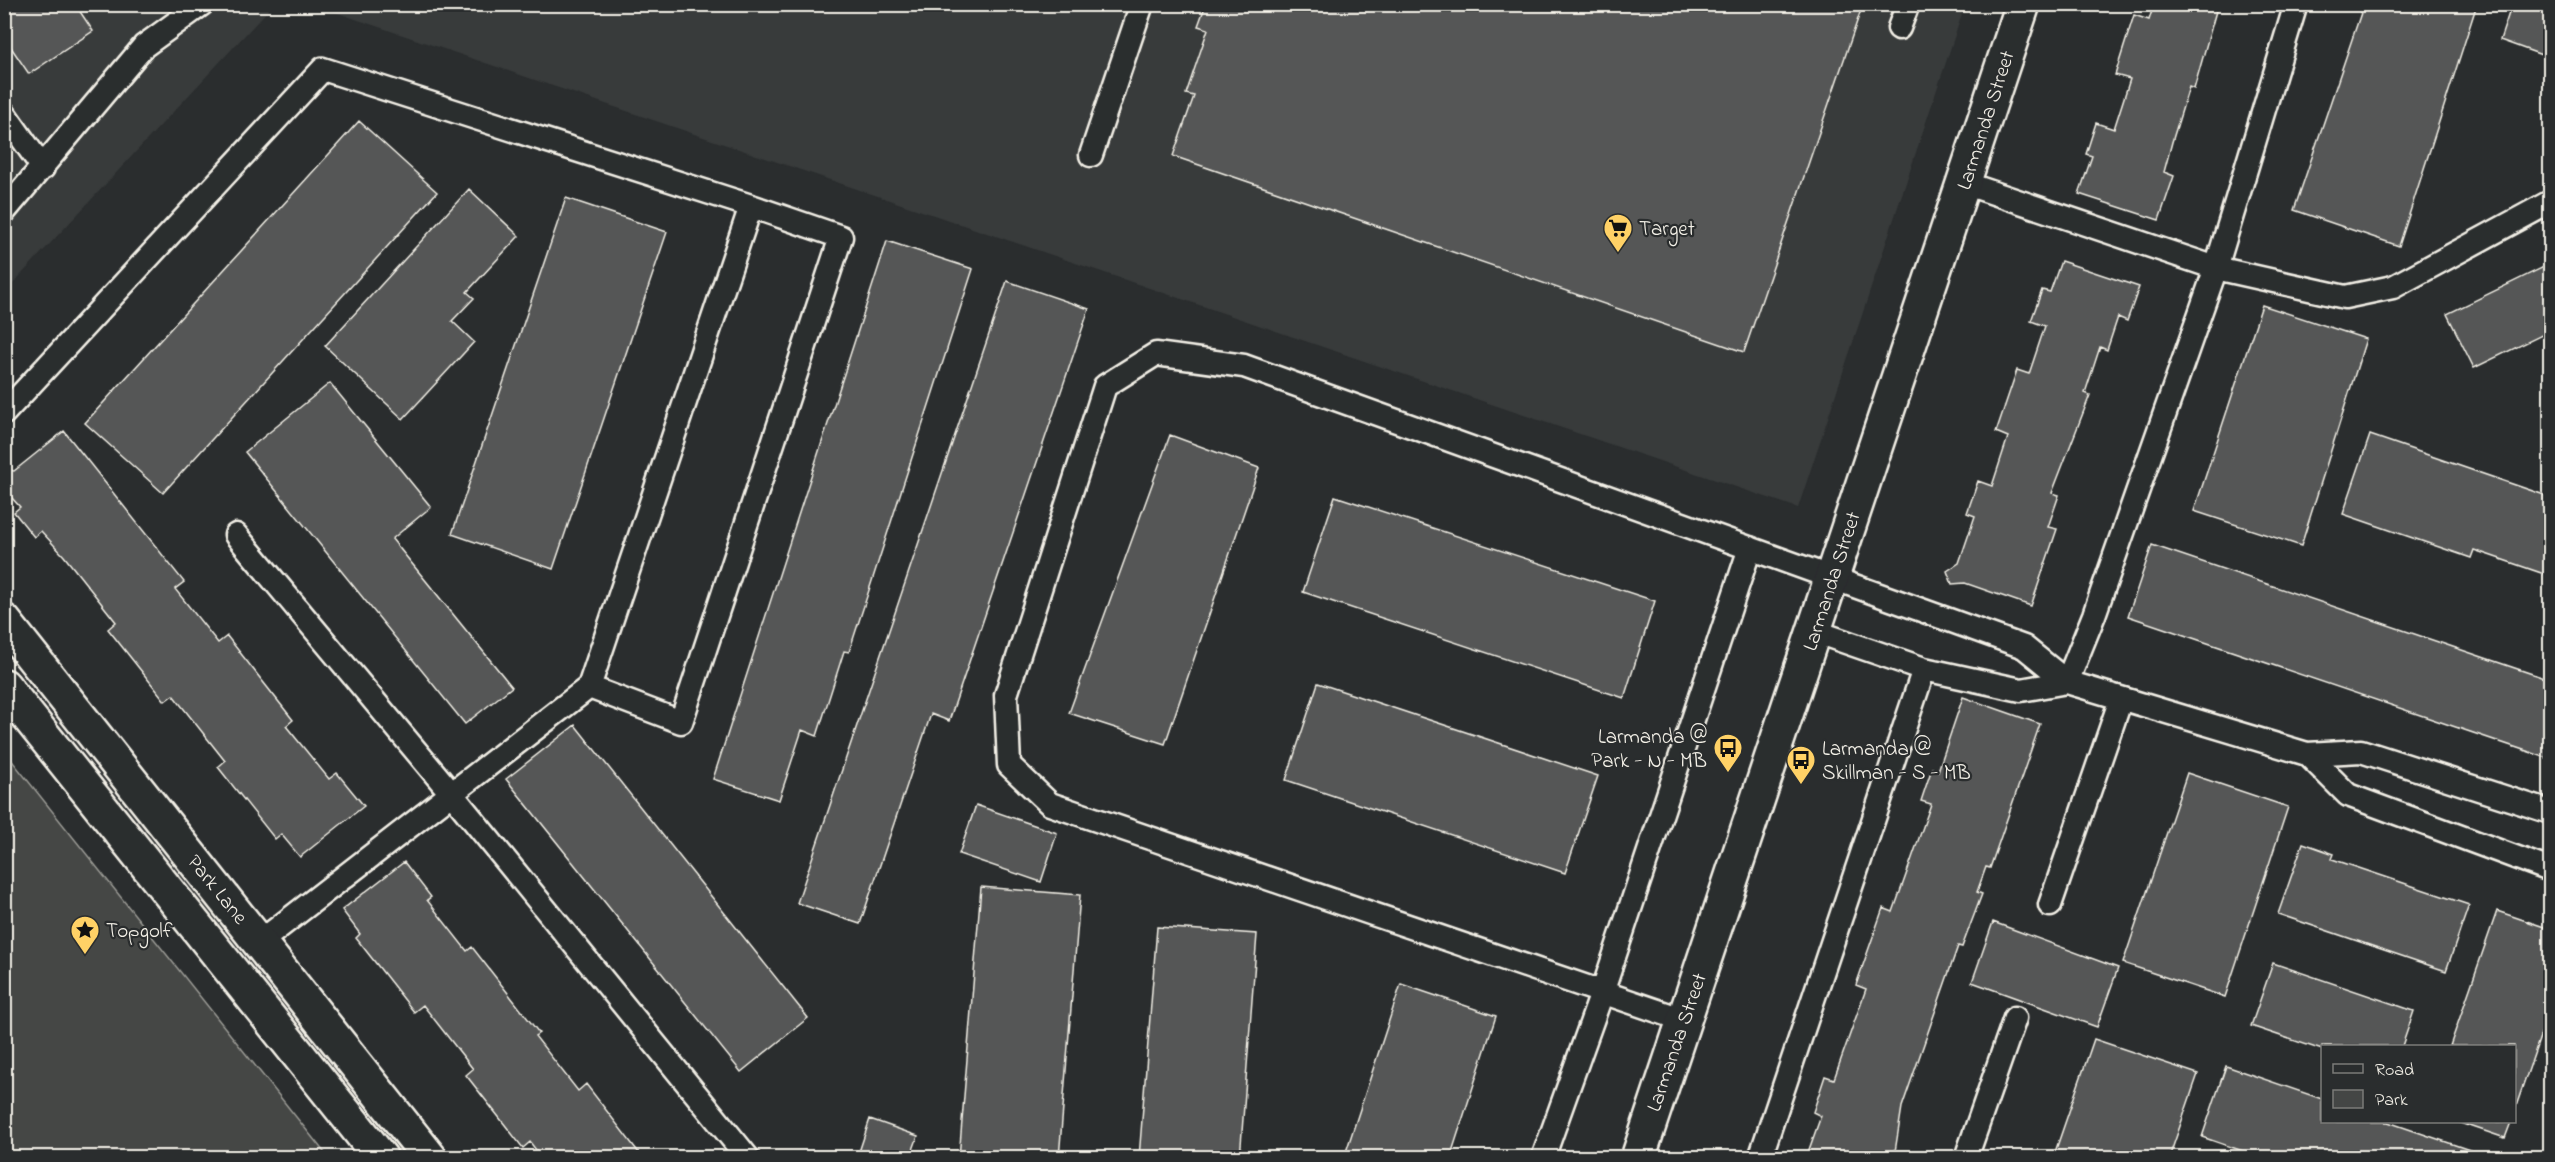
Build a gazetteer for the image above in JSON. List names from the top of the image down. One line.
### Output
{"streets":{"main road":["Larmanda Street","Park Lane"]},"places":{"supermarket":["Target"],"bus stop":["Larmanda @ Park - N - MB","Larmanda @ Skillman - S - MB"],"place":["Topgolf"]},"legend":["Road","Park"]}
